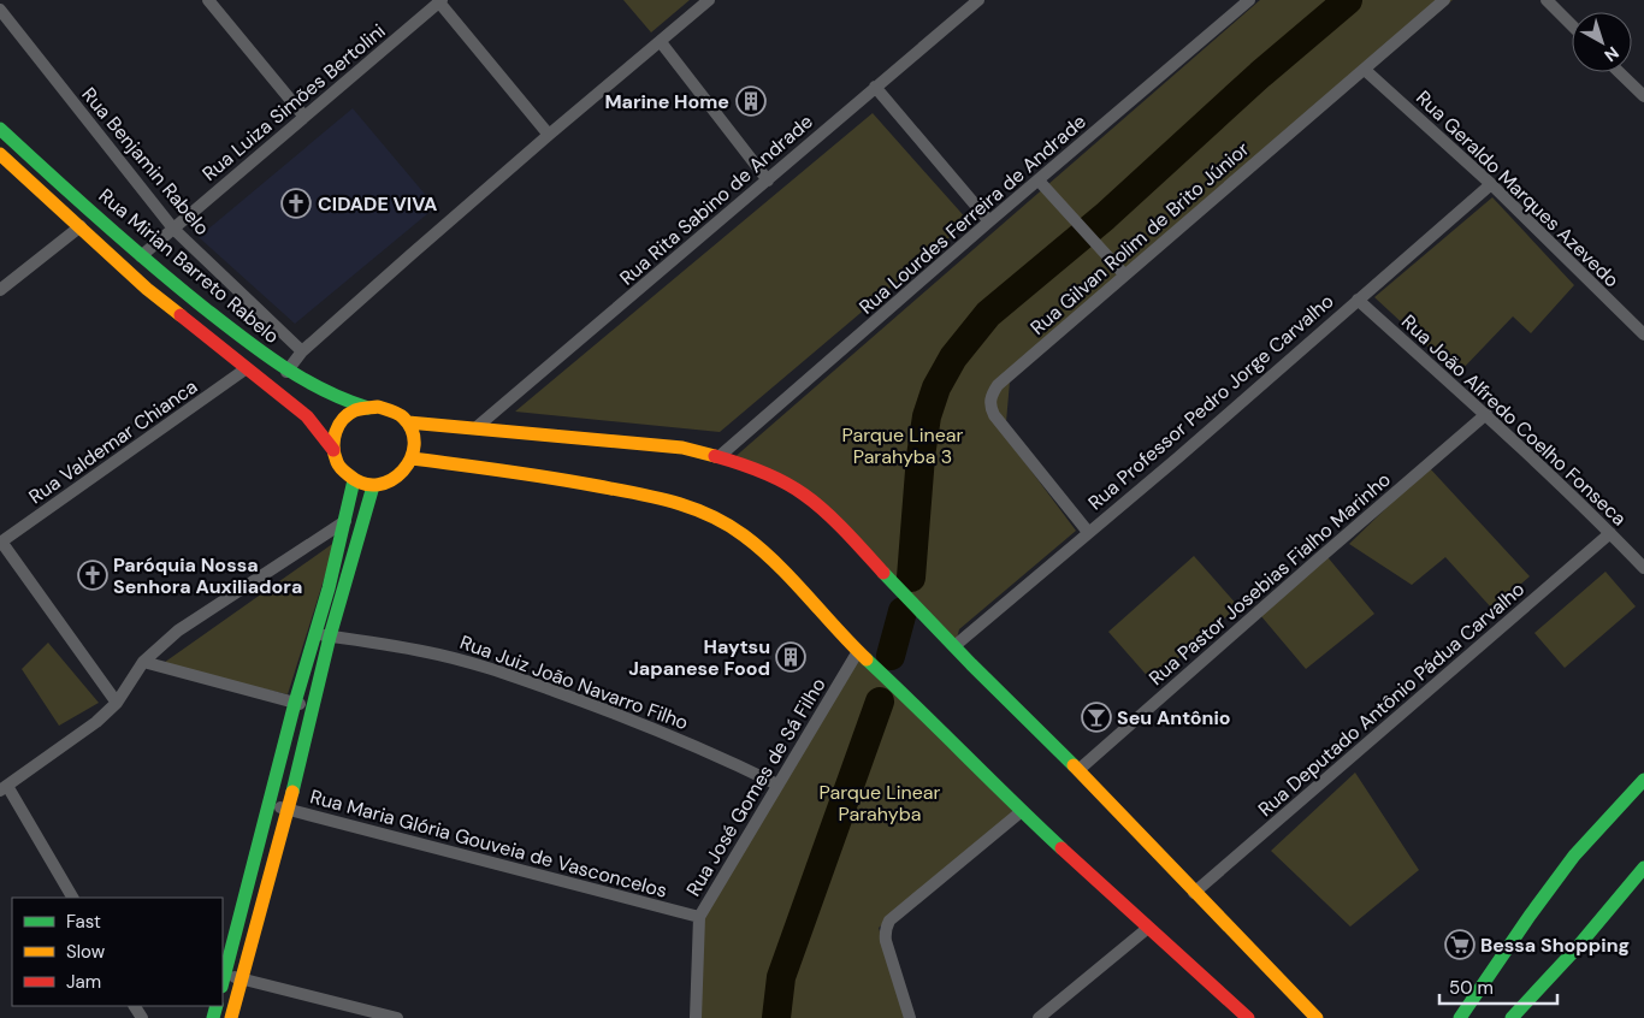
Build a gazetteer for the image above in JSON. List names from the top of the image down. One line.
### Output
{"streets":{"main road":["Rua Mirian Barreto Rabelo"],"street":["Rua Luiza Simões Bertolini","Rua Benjamin Rabelo","Rua Geraldo Marques Azevedo","Rua Rita Sabino de Andrade","Rua Lourdes Ferreira de Andrade","Rua Gilvan Rolim de Brito Júnior","Rua Professor Pedro Jorge Carvalho","Rua João Alfredo Coelho Fonseca","Rua Valdemar Chianca","Rua Pastor Josebias Fialho Marinho","Rua Juiz João Navarro Filho","Rua Deputado Antônio Pádua Carvalho","Rua José Gomes de Sá Filho","Rua Maria Glória Gouveia de Vasconcelos"]},"crossings":[["Rua Luiza Simões Bertolini","Rua Benjamin Rabelo"],["Rua Luiza Simões Bertolini","Rua Mirian Barreto Rabelo"],["Rua Geraldo Marques Azevedo","Rua Gilvan Rolim de Brito Júnior"],["Rua Geraldo Marques Azevedo","Rua Professor Pedro Jorge Carvalho"],["Rua Gilvan Rolim de Brito Júnior","Rua Professor Pedro Jorge Carvalho"],["Rua Mirian Barreto Rabelo","Rua Valdemar Chianca"],["Rua Professor Pedro Jorge Carvalho","Rua João Alfredo Coelho Fonseca"],["Rua João Alfredo Coelho Fonseca","Rua Pastor Josebias Fialho Marinho"],["Rua João Alfredo Coelho Fonseca","Rua Deputado Antônio Pádua Carvalho"],["Rua Juiz João Navarro Filho","Rua José Gomes de Sá Filho"],["Rua José Gomes de Sá Filho","Rua Maria Glória Gouveia de Vasconcelos"]],"parks":["Parque Linear Parahyba 3","Parque Linear Parahyba"],"places":{"building":["Marine Home","Haytsu Japanese Food"],"church":["CIDADE VIVA","Paróquia Nossa Senhora Auxiliadora"],"bar":["Seu Antônio"],"supermarket":["Bessa Shopping"]},"legend":["Fast","Slow","Jam"],"scale_bar":"50 m","north":"bottom right"}
